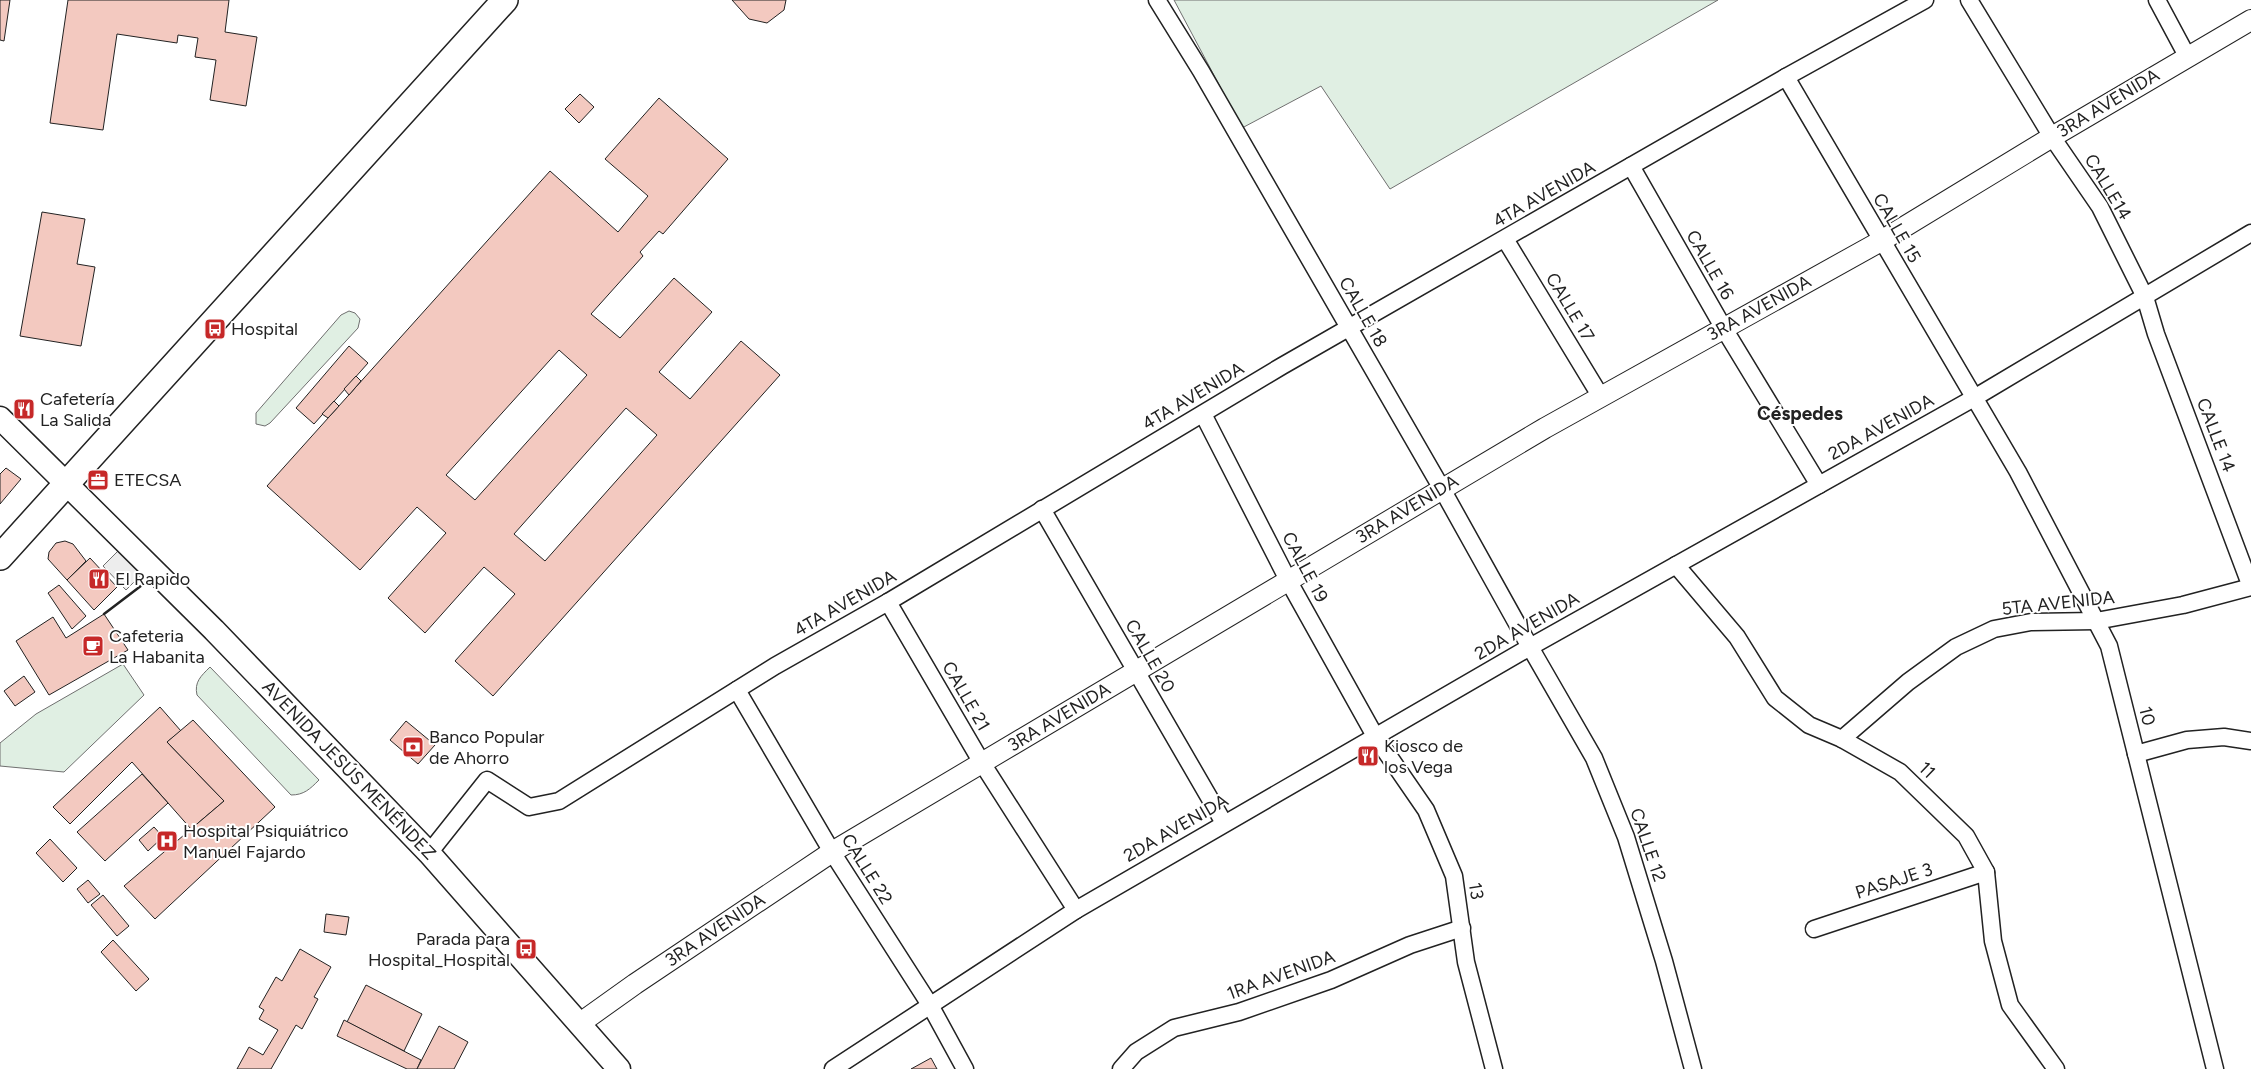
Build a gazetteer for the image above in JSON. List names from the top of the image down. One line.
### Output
{"streets":{"main road":["AVENIDA JESÚS MENÉNDEZ"],"street":["3RA AVENIDA","CALLE14","4TA AVENIDA","CALLE 15","CALLE 16","CALLE 17","CALLE 18","2DA AVENIDA","CALLE 14","CALLE 19","5TA AVENIDA","CALLE 20","CALLE 21","10","11","CALLE 12","CALLE 22","PASAJE 3","13","1RA AVENIDA"]},"crossings":[["3RA AVENIDA","CALLE14"],["3RA AVENIDA","CALLE 15"],["3RA AVENIDA","CALLE 16"],["3RA AVENIDA","CALLE 17"],["3RA AVENIDA","CALLE 18"],["3RA AVENIDA","CALLE 19"],["3RA AVENIDA","CALLE 20"],["3RA AVENIDA","CALLE 21"],["3RA AVENIDA","AVENIDA JESÚS MENÉNDEZ"],["3RA AVENIDA","CALLE 22"],["CALLE14","2DA AVENIDA"],["CALLE14","CALLE 14"],["4TA AVENIDA","CALLE 15"],["4TA AVENIDA","CALLE 16"],["4TA AVENIDA","CALLE 17"],["4TA AVENIDA","CALLE 18"],["4TA AVENIDA","CALLE 19"],["4TA AVENIDA","CALLE 20"],["4TA AVENIDA","CALLE 21"],["4TA AVENIDA","AVENIDA JESÚS MENÉNDEZ"],["4TA AVENIDA","CALLE 22"],["CALLE 15","2DA AVENIDA"],["CALLE 15","10"],["CALLE 16","2DA AVENIDA"],["CALLE 18","2DA AVENIDA"],["CALLE 18","CALLE 12"],["2DA AVENIDA","CALLE 14"],["2DA AVENIDA","CALLE 19"],["2DA AVENIDA","CALLE 20"],["2DA AVENIDA","CALLE 21"],["2DA AVENIDA","10"],["2DA AVENIDA","11"],["2DA AVENIDA","CALLE 12"],["2DA AVENIDA","CALLE 22"],["2DA AVENIDA","13"],["CALLE 14","5TA AVENIDA"],["CALLE 19","13"],["5TA AVENIDA","10"],["5TA AVENIDA","11"],["11","PASAJE 3"],["13","1RA AVENIDA"]],"districts":["Céspedes"],"places":{"bus stop":["Hospital","Parada para Hospital_Hospital"],"restaurant":["Cafetería La Salida","El Rapido","Kiosco de los Vega"],"office":["ETECSA"],"cafe":["Cafeteria La Habanita"],"bank":["Banco Popular de Ahorro"],"hospital":["Hospital Psiquiátrico Manuel Fajardo"]}}
